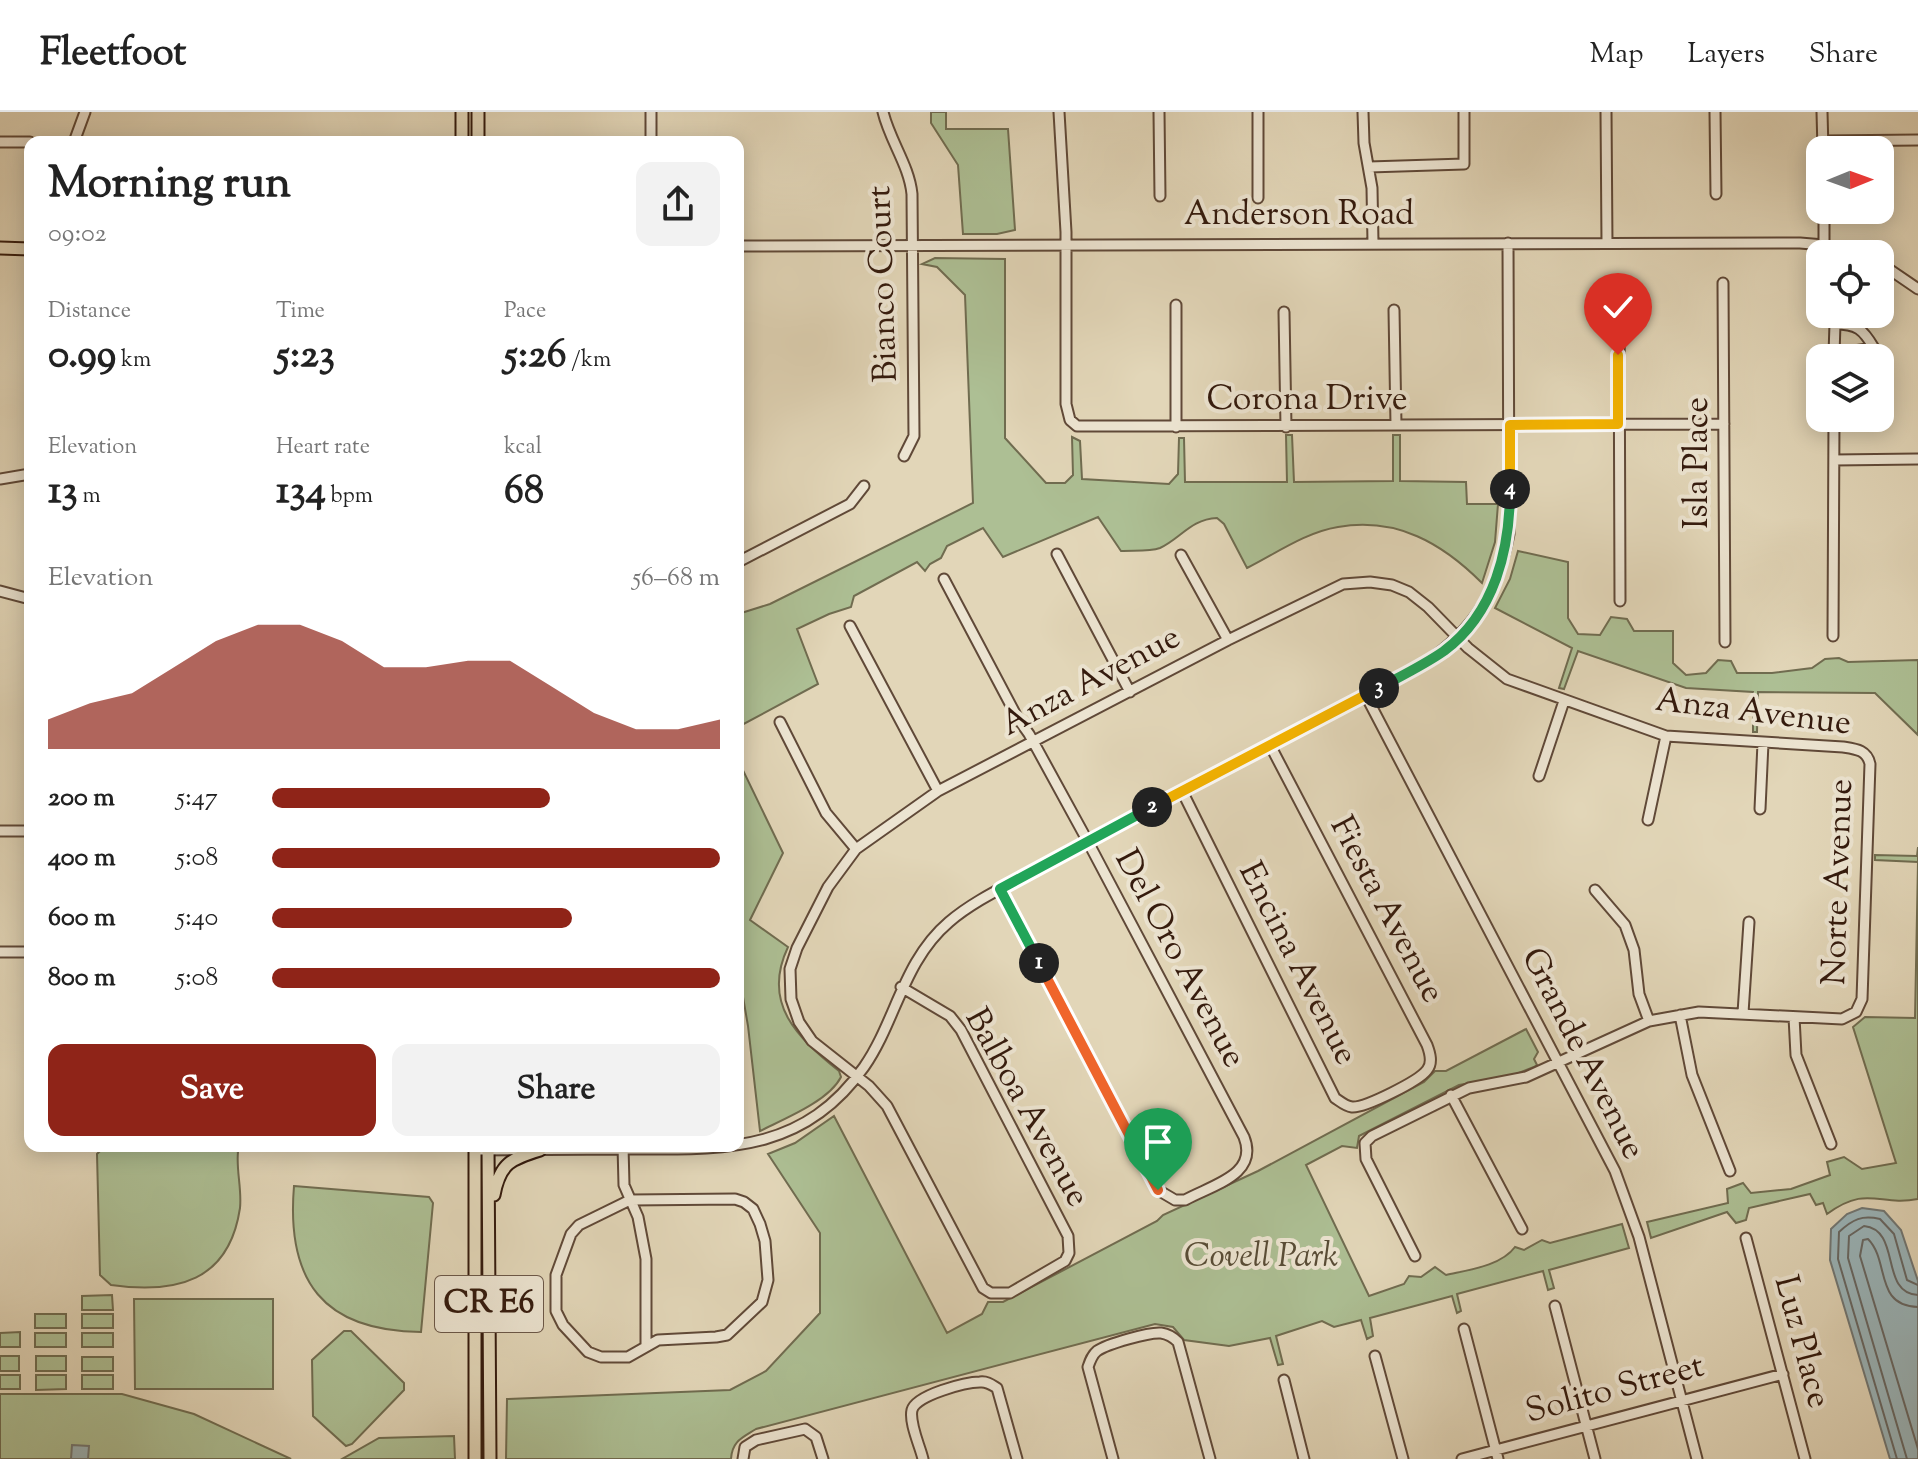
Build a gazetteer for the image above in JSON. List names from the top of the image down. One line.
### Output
{"streets":{"main road":["CR E6"],"street":["Anderson Road","Bianco Court","Corona Drive","Isla Place","Anza Avenue","Norte Avenue","Fiesta Avenue","Del Oro Avenue","Encina Avenue","Grande Avenue","Balboa Avenue","Luz Place","Solito Street"]},"crossings":[["Anderson Road","Bianco Court"],["Anderson Road","Corona Drive"],["Corona Drive","Isla Place"],["Anza Avenue","Norte Avenue"],["Anza Avenue","Del Oro Avenue"],["Anza Avenue","Balboa Avenue"],["Fiesta Avenue","Encina Avenue"],["Grande Avenue","Solito Street"],["Luz Place","Solito Street"]],"parks":["Covell Park"],"north":"right","page":{"header":"Fleetfoot","nav":["Map","Layers","Share"],"heading":["Morning run","09:02"],"stats":[["Distance","0.99 km"],["Time","5:23"],["Pace","5:26 /km"],["Elevation","13 m"],["Heart rate","134 bpm"],["kcal","68"]],"pins":["4","3","2","1"],"chart":["Elevation","56–68 m"],"list":[{"name":"200 m","note":"5:47"},{"name":"400 m","note":"5:08"},{"name":"600 m","note":"5:40"},{"name":"800 m","note":"5:08"}],"buttons":["Save","Share"]}}
